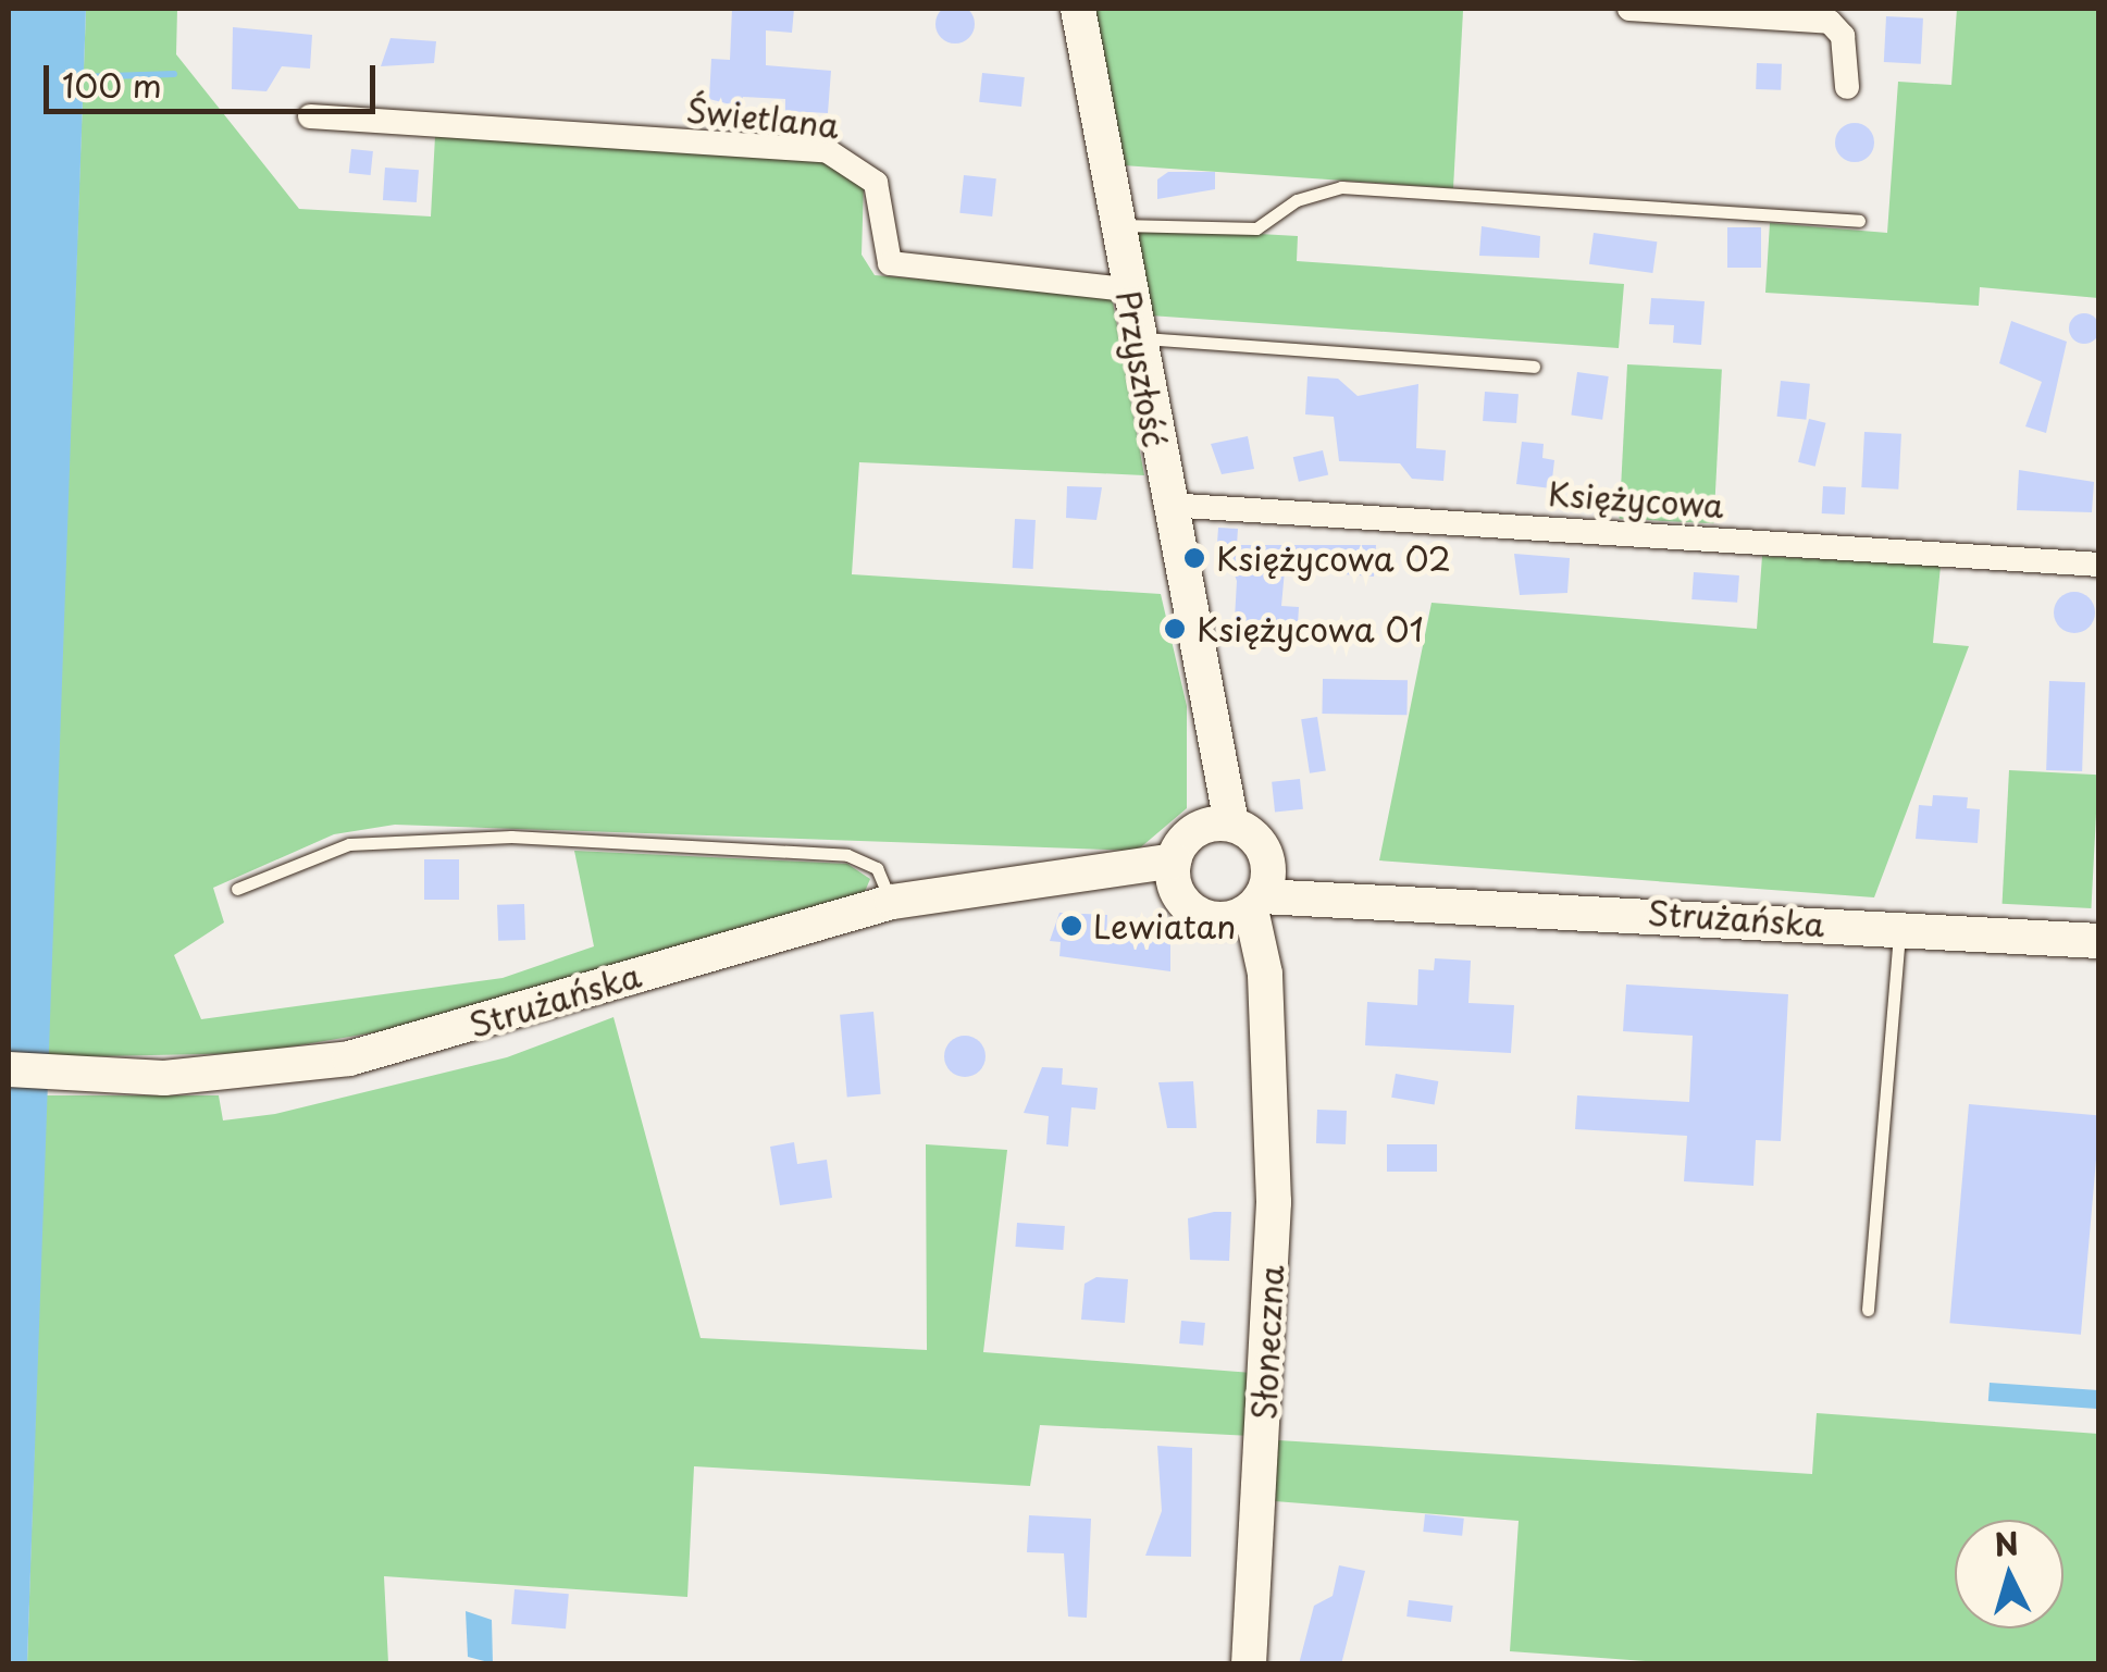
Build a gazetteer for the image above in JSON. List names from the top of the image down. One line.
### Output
{"streets":{"main road":["Przyszłość","Strużańska","Słoneczna"],"street":["Świetlana","Księżycowa"]},"crossings":[["Świetlana","Przyszłość"],["Przyszłość","Księżycowa"],["Strużańska","Słoneczna"]],"places":["Księżycowa 02","Księżycowa 01","Lewiatan"],"scale_bar":"100 m","north":"top"}
